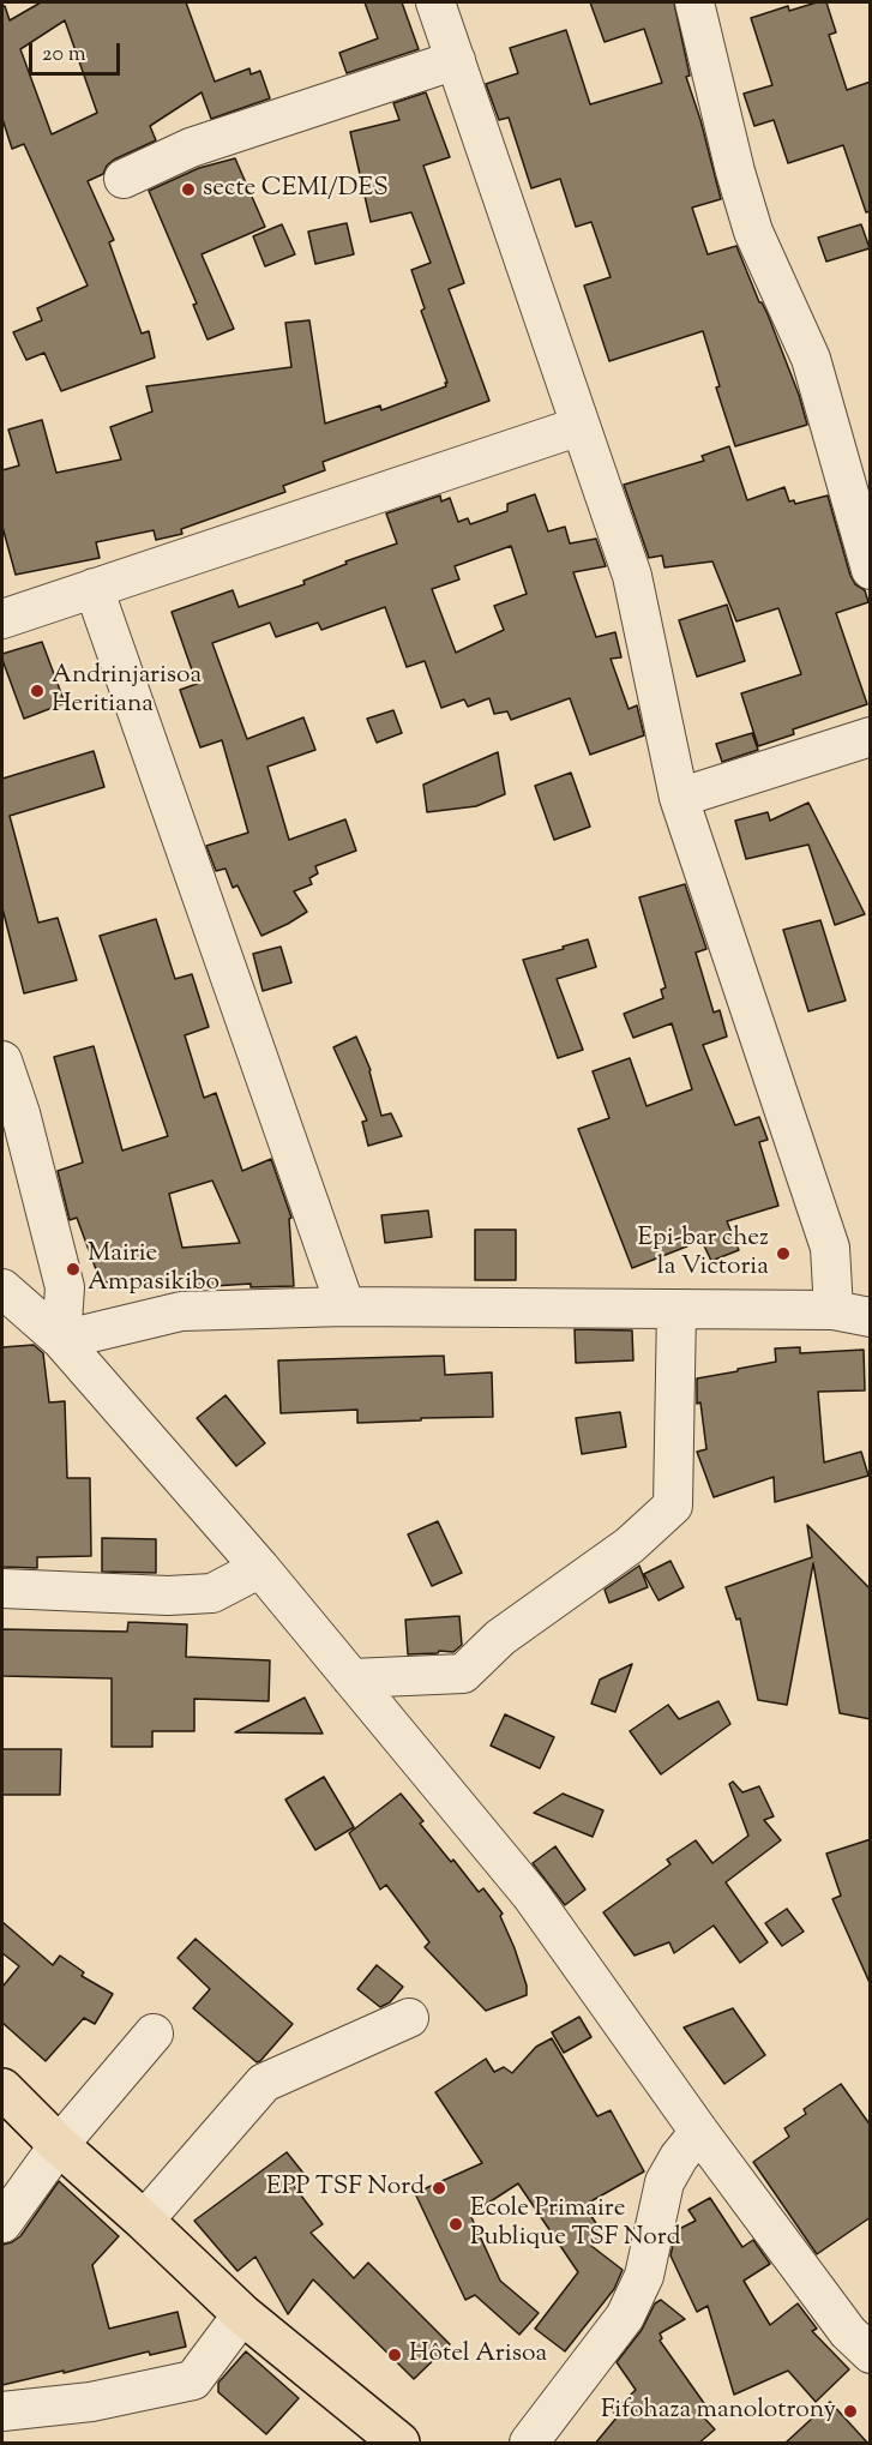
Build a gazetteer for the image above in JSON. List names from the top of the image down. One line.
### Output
{"places":["secte CEMI/DES","Andrinjarisoa Heritiana","Epi-bar chez la Victoria","Mairie Ampasikibo","EPP TSF Nord","Ecole Primaire Publique TSF Nord","Hôtel Arisoa","Fifohaza manolotrony"],"scale_bar":"20 m"}
